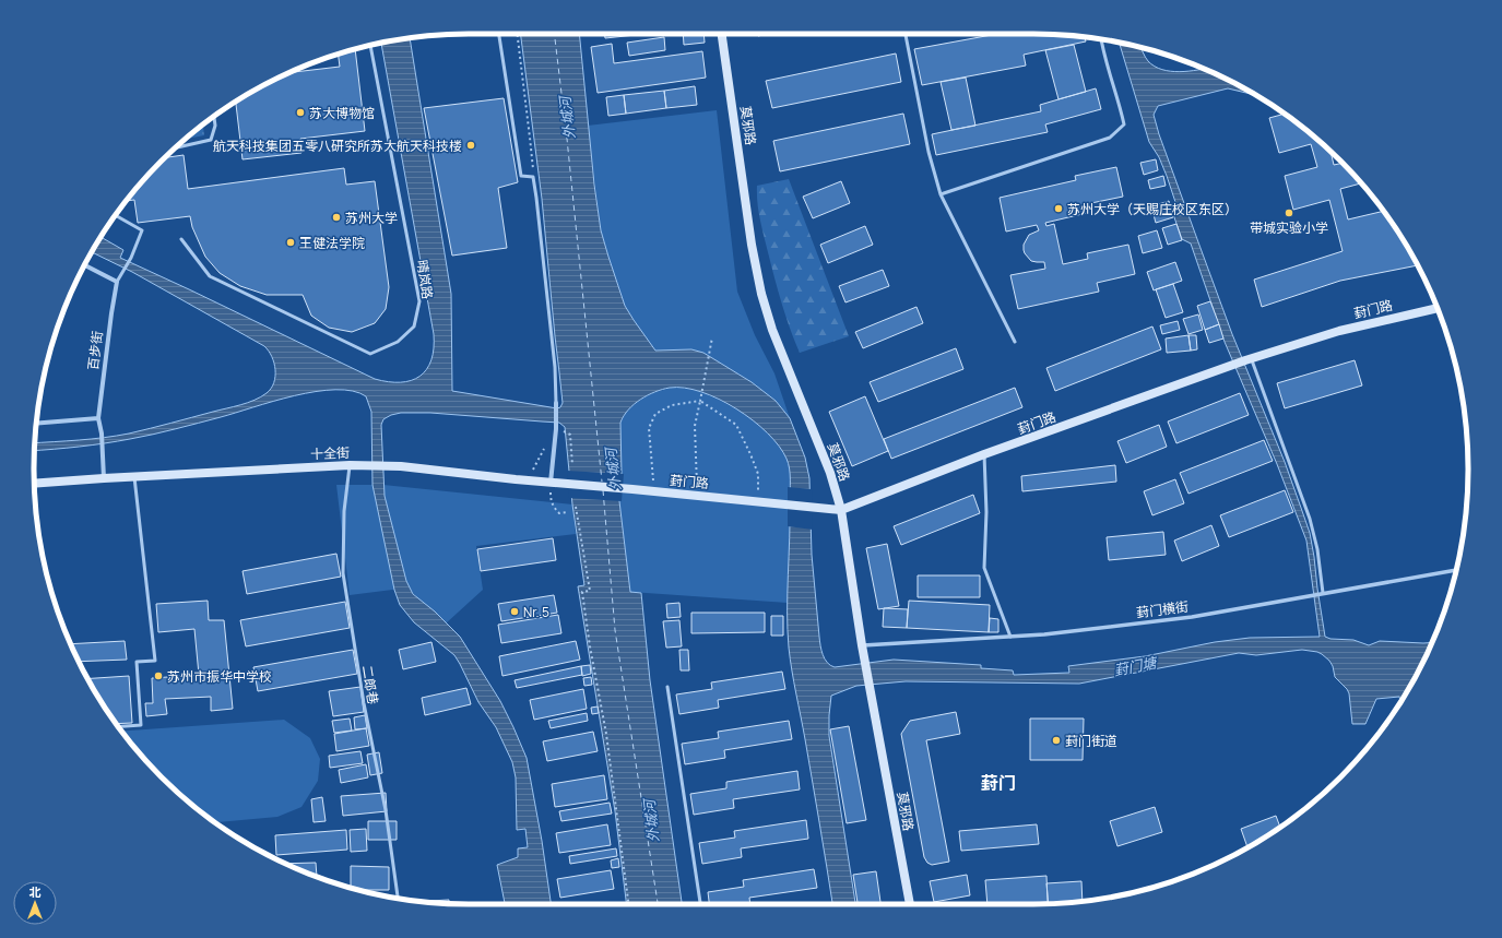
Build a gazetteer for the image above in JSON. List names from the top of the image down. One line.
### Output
{"streets":{"main road":["莫邪路","葑门路","十全街"],"street":["百步街","葑门横街"],"lane":["晴岚路","二郎巷"]},"crossings":[["莫邪路","葑门路"],["莫邪路","葑门横街"],["葑门路","十全街"],["百步街","十全街"],["十全街","二郎巷"]],"districts":["葑门"],"water":["外城河","葑门塘"],"places":["苏大博物馆","航天科技集团五零八研究所苏大航天科技楼","苏州大学（天赐庄校区东区）","带城实验小学","苏州大学","王健法学院","Nr. 5","苏州市振华中学校","葑门街道"],"north":"top"}
